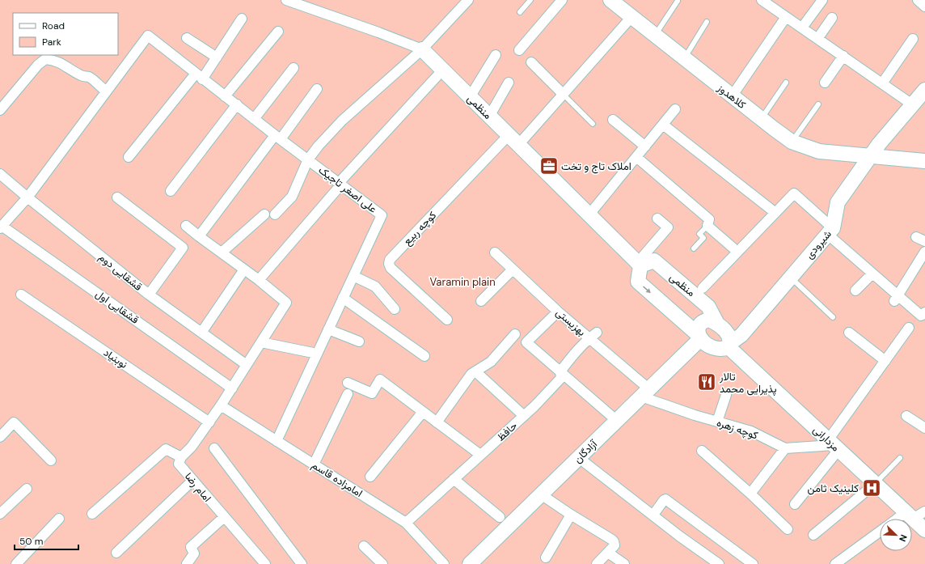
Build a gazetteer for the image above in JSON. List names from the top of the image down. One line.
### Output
{"streets":{"main road":["کلاهدوز","منظمی","شیرودی","مزدارانی","آزادگان"],"street":["علی اصغر تاجیک","کوچه ربیع","قشقایی دوم","قشقایی اول","بهزیستی","نوبنیاد","کوچه زهره","حافظ","امامزاده قاسم","امام رضا"]},"crossings":[["کلاهدوز","کوچه ربیع"],["کلاهدوز","شیرودی"],["منظمی","کوچه ربیع"],["منظمی","شیرودی"],["منظمی","مزدارانی"],["منظمی","آزادگان"],["علی اصغر تاجیک","امامزاده قاسم"],["شیرودی","مزدارانی"],["شیرودی","آزادگان"],["بهزیستی","کوچه زهره"],["بهزیستی","حافظ"],["بهزیستی","آزادگان"],["کوچه زهره","آزادگان"],["حافظ","امامزاده قاسم"],["مزدارانی","آزادگان"]],"parks":["Varamin plain"],"places":{"office":["املاک تاج و تخت"],"restaurant":["تالار پذیرایی محمد"],"hospital":["کلینیک ثامن"]},"legend":["Road","Park"],"scale_bar":"50 m","north":"bottom right"}
